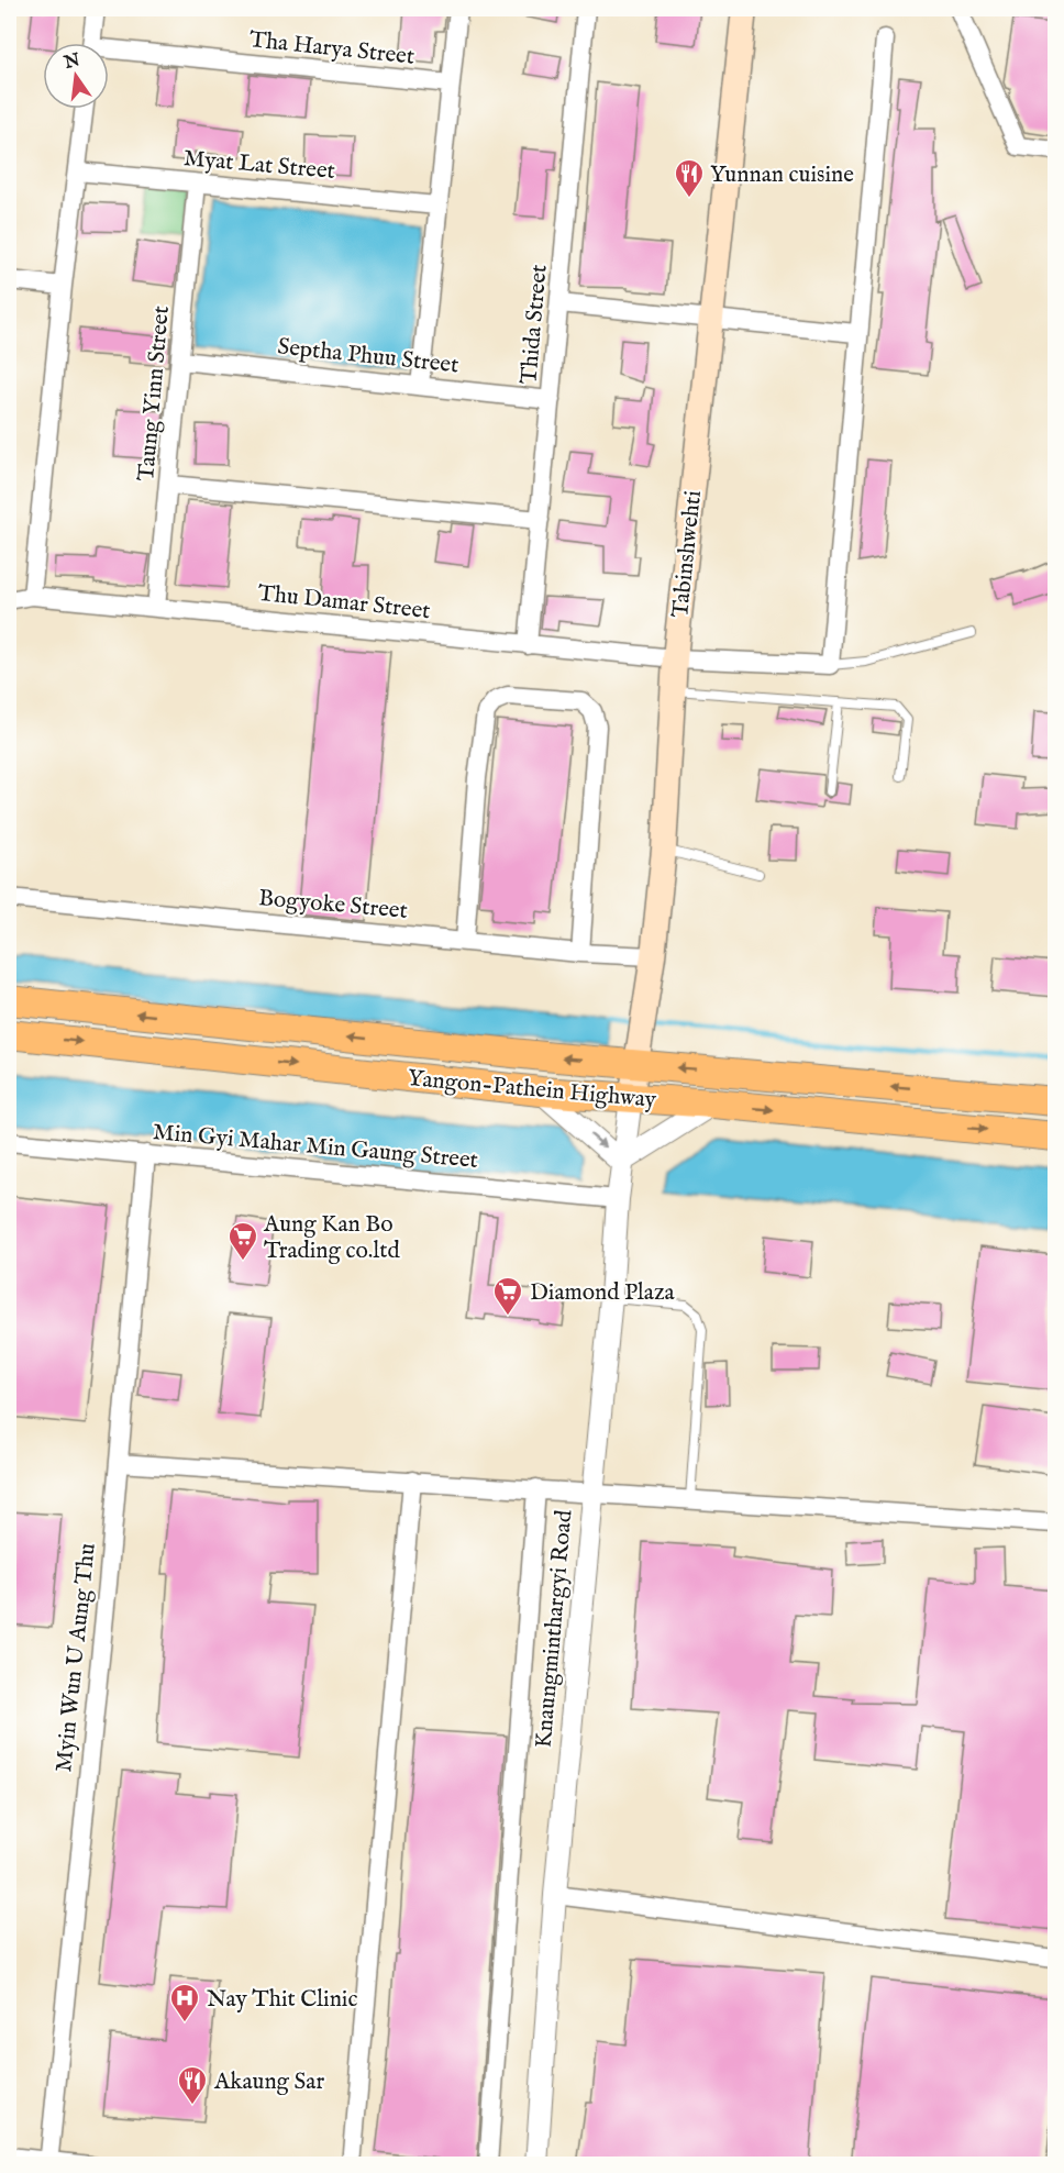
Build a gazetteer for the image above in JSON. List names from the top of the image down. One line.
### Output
{"streets":{"main road":["Tabinshwehti","Yangon-Pathein Highway"],"street":["Tha Harya Street","Myat Lat Street","Thida Street","Septha Phuu Street","Taung Yinn Street","Thu Damar Street","Bogyoke Street","Min Gyi Mahar Min Gaung Street","Knaungminthargyi Road","Myin Wun U Aung Thu"]},"crossings":[["Myat Lat Street","Taung Yinn Street"],["Thida Street","Septha Phuu Street"],["Thida Street","Thu Damar Street"],["Septha Phuu Street","Taung Yinn Street"],["Taung Yinn Street","Thu Damar Street"],["Tabinshwehti","Thu Damar Street"],["Tabinshwehti","Bogyoke Street"],["Tabinshwehti","Yangon-Pathein Highway"],["Tabinshwehti","Knaungminthargyi Road"],["Yangon-Pathein Highway","Knaungminthargyi Road"],["Min Gyi Mahar Min Gaung Street","Knaungminthargyi Road"],["Min Gyi Mahar Min Gaung Street","Myin Wun U Aung Thu"]],"places":{"restaurant":["Yunnan cuisine","Akaung Sar"],"supermarket":["Aung Kan Bo Trading co.ltd","Diamond Plaza"],"hospital":["Nay Thit Clinic"]},"north":"top"}
